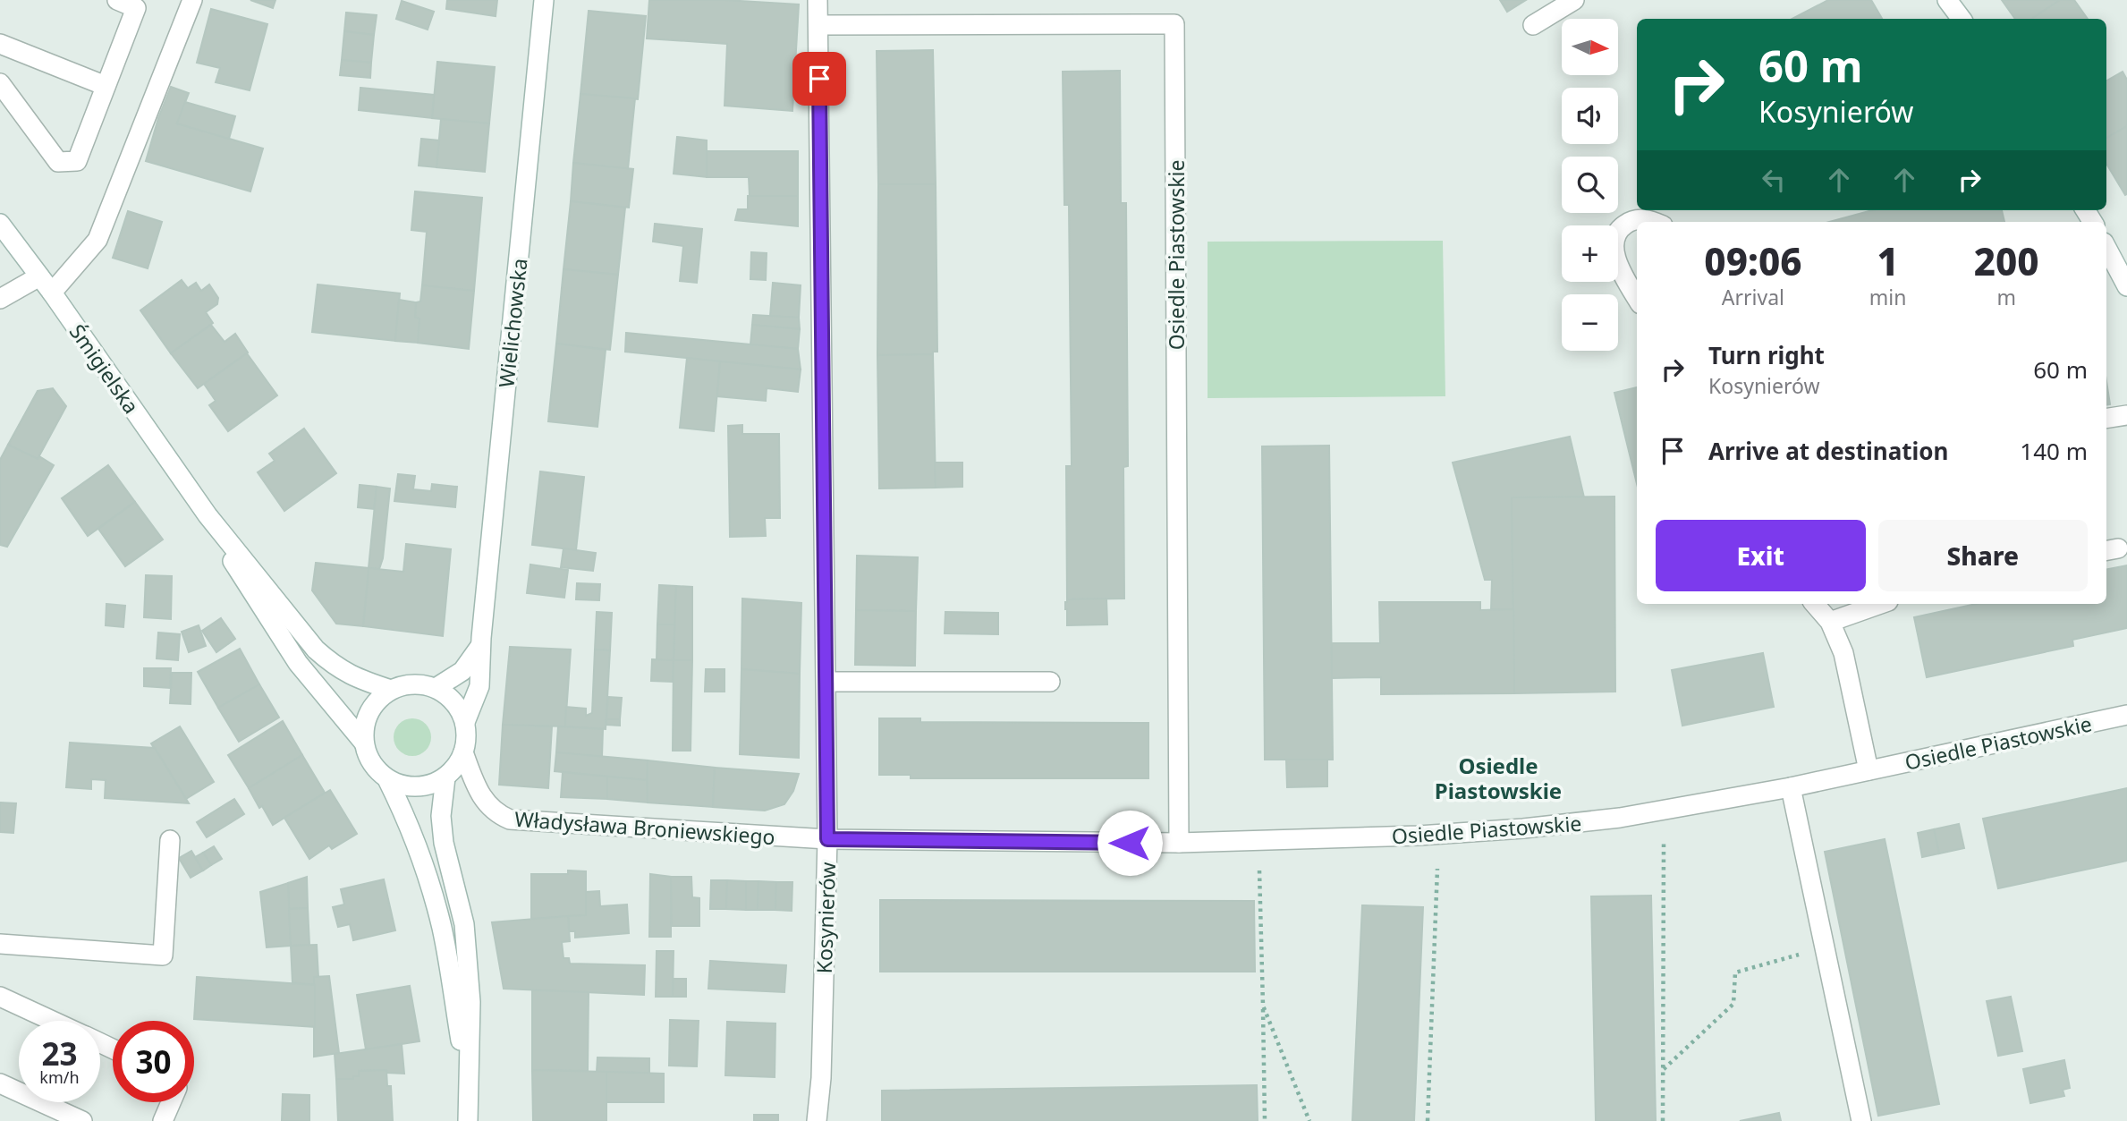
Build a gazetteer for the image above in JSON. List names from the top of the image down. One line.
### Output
{"streets":{"street":["Osiedle Piastowskie","Wielichowska","Śmigielska","Władysława Broniewskiego","Kosynierów"]},"crossings":[["Osiedle Piastowskie","Władysława Broniewskiego"],["Osiedle Piastowskie","Kosynierów"],["Wielichowska","Śmigielska"],["Wielichowska","Władysława Broniewskiego"],["Śmigielska","Władysława Broniewskiego"],["Władysława Broniewskiego","Kosynierów"]],"districts":["Osiedle Piastowskie"],"north":"right","page":{"map_buttons":["+","−"],"turn":["60 m","Kosynierów"],"eta":["09:06","Arrival","1","min","200","m"],"list":[{"name":"Turn right","note":"Kosynierów","value":"60 m"},{"name":"Arrive at destination","value":"140 m"}],"buttons":["Exit","Share"],"speed":"23 km/h","limit":"30"}}
